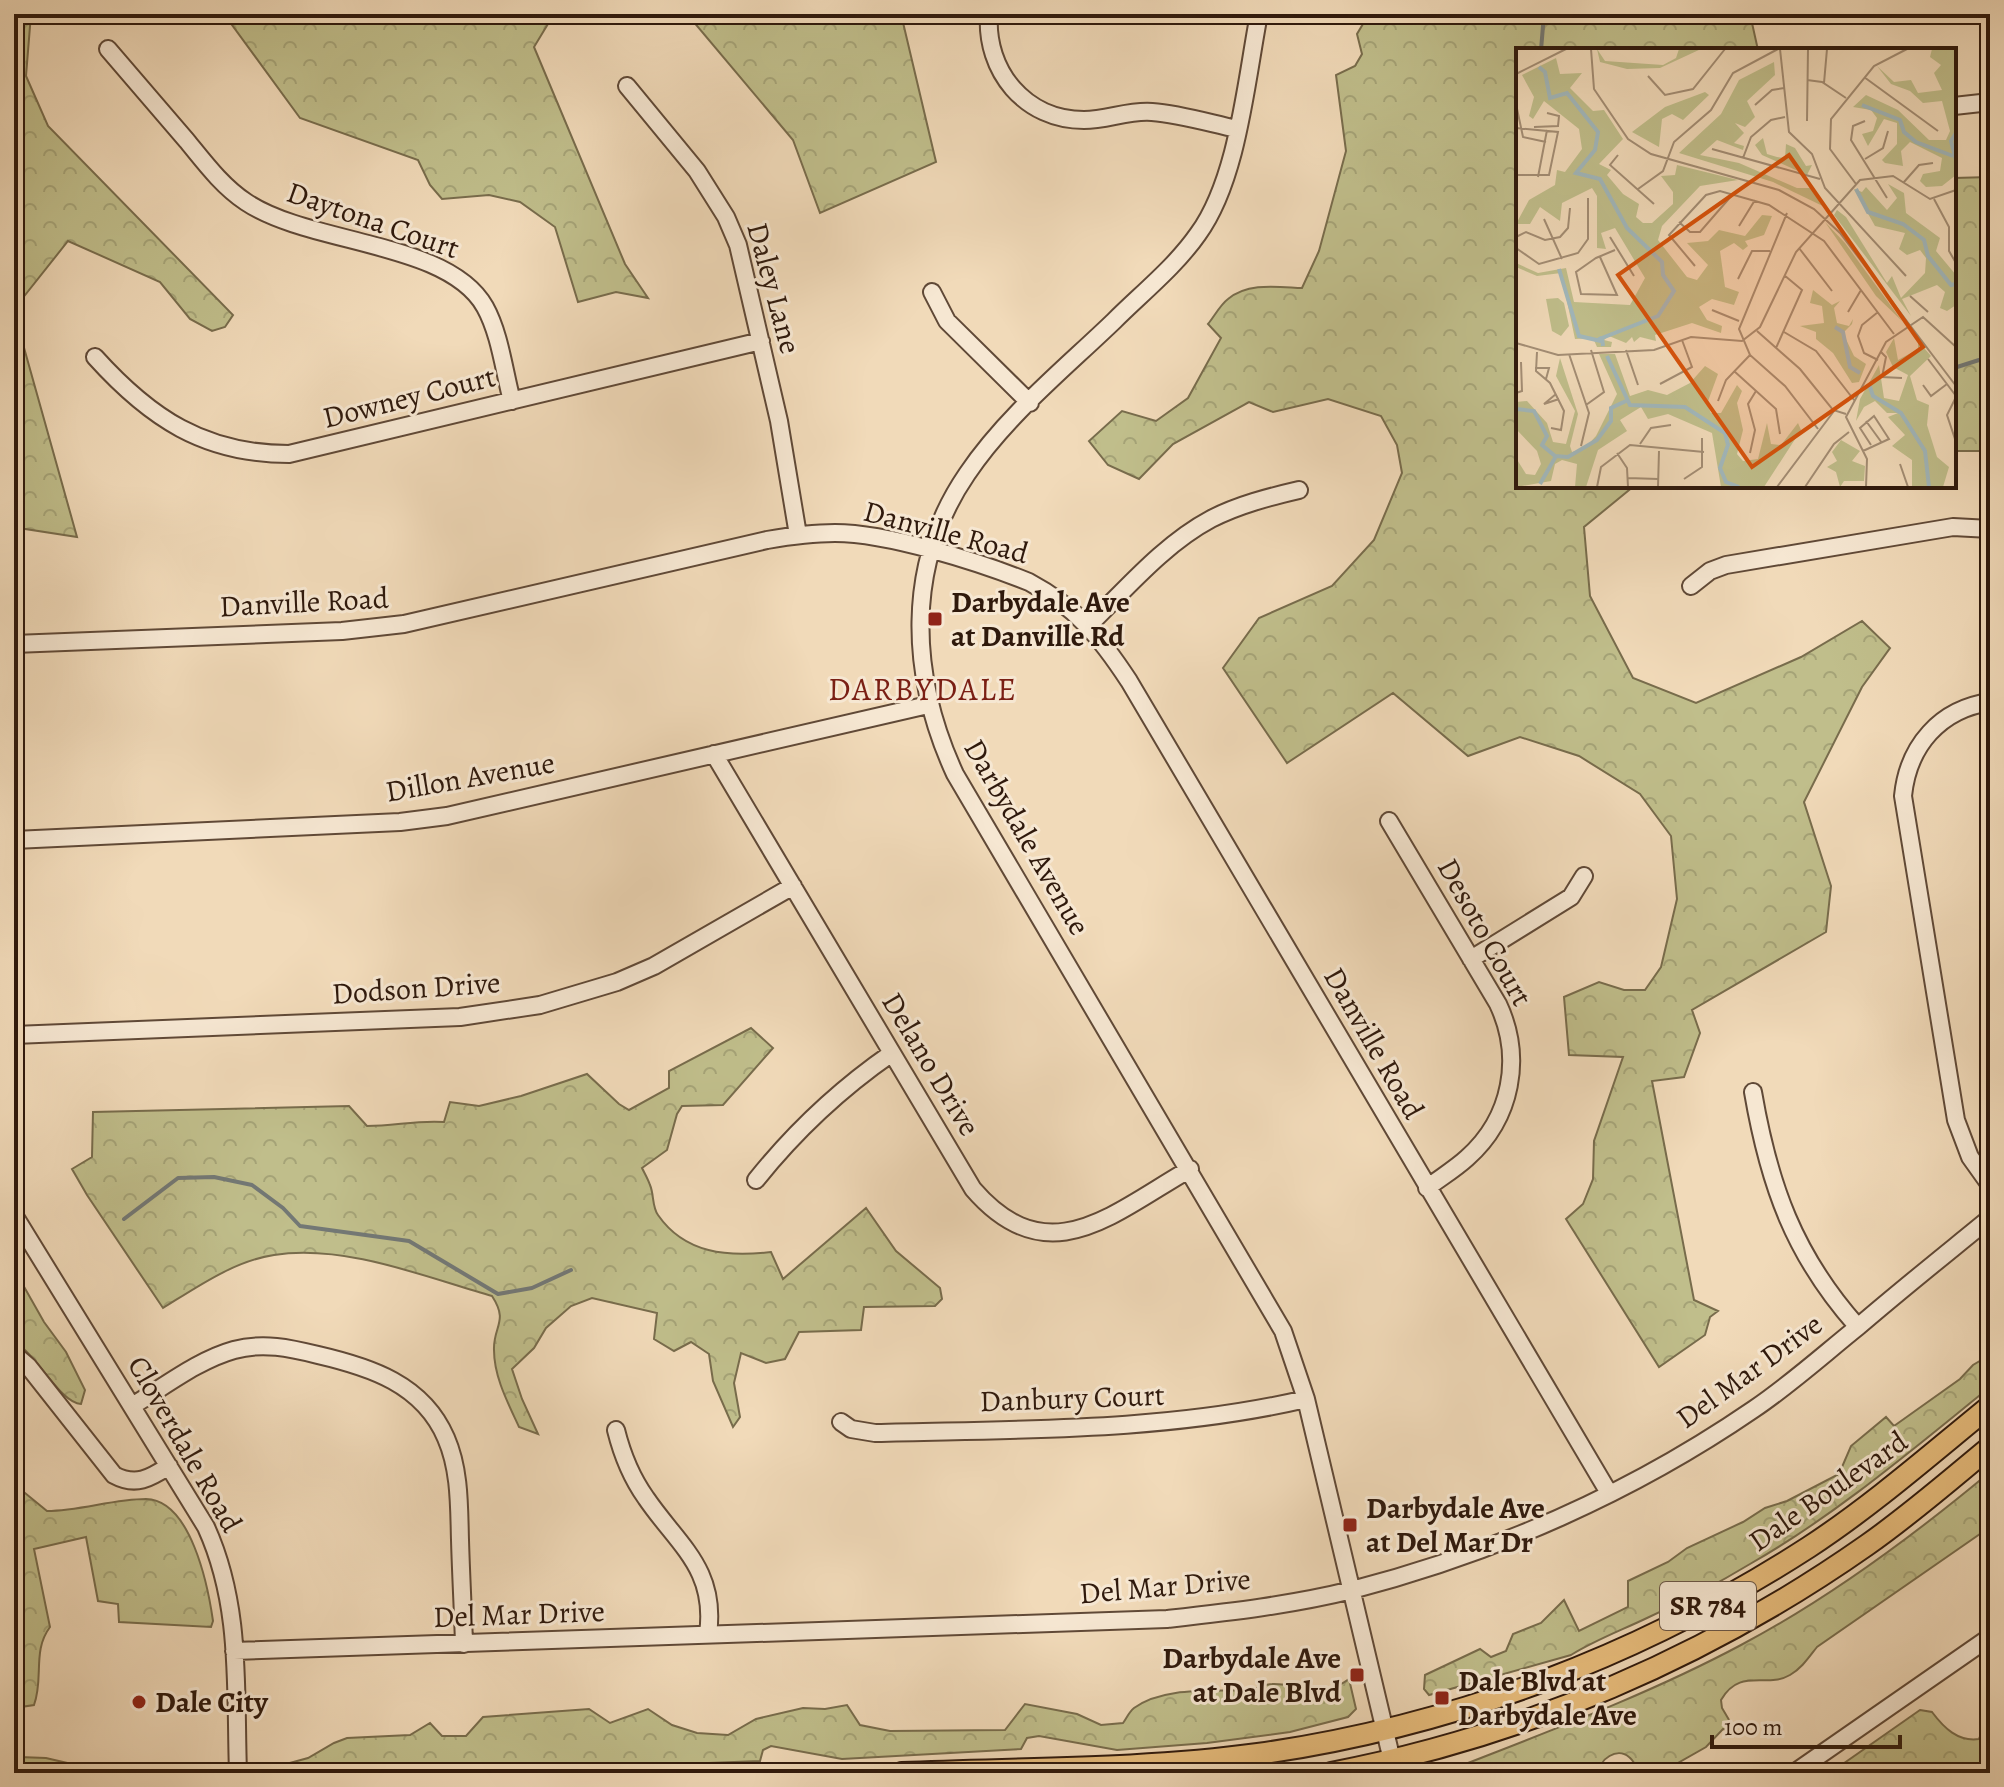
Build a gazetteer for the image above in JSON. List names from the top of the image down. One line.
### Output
{"streets":{"main road":["Dale Boulevard","SR 784"],"street":["Daytona Court","Daley Lane","Downey Court","Danville Road","Dillon Avenue","Darbydale Avenue","Desoto Court","Dodson Drive","Delano Drive","Del Mar Drive","Danbury Court","Cloverdale Road"]},"crossings":[["Daytona Court","Downey Court"],["Daley Lane","Downey Court"],["Daley Lane","Danville Road"],["Danville Road","Darbydale Avenue"],["Danville Road","Desoto Court"],["Danville Road","Del Mar Drive"],["Dillon Avenue","Darbydale Avenue"],["Dillon Avenue","Delano Drive"],["Darbydale Avenue","Delano Drive"],["Darbydale Avenue","Del Mar Drive"],["Darbydale Avenue","Danbury Court"],["Darbydale Avenue","Dale Boulevard"],["Dodson Drive","Delano Drive"],["Del Mar Drive","Cloverdale Road"]],"districts":["DARBYDALE"],"places":{"transit":["Darbydale Ave at Danville Rd","Darbydale Ave at Del Mar Dr","Darbydale Ave at Dale Blvd","Dale Blvd at Darbydale Ave"],"other":["Dale City"]},"scale_bar":"100 m"}
